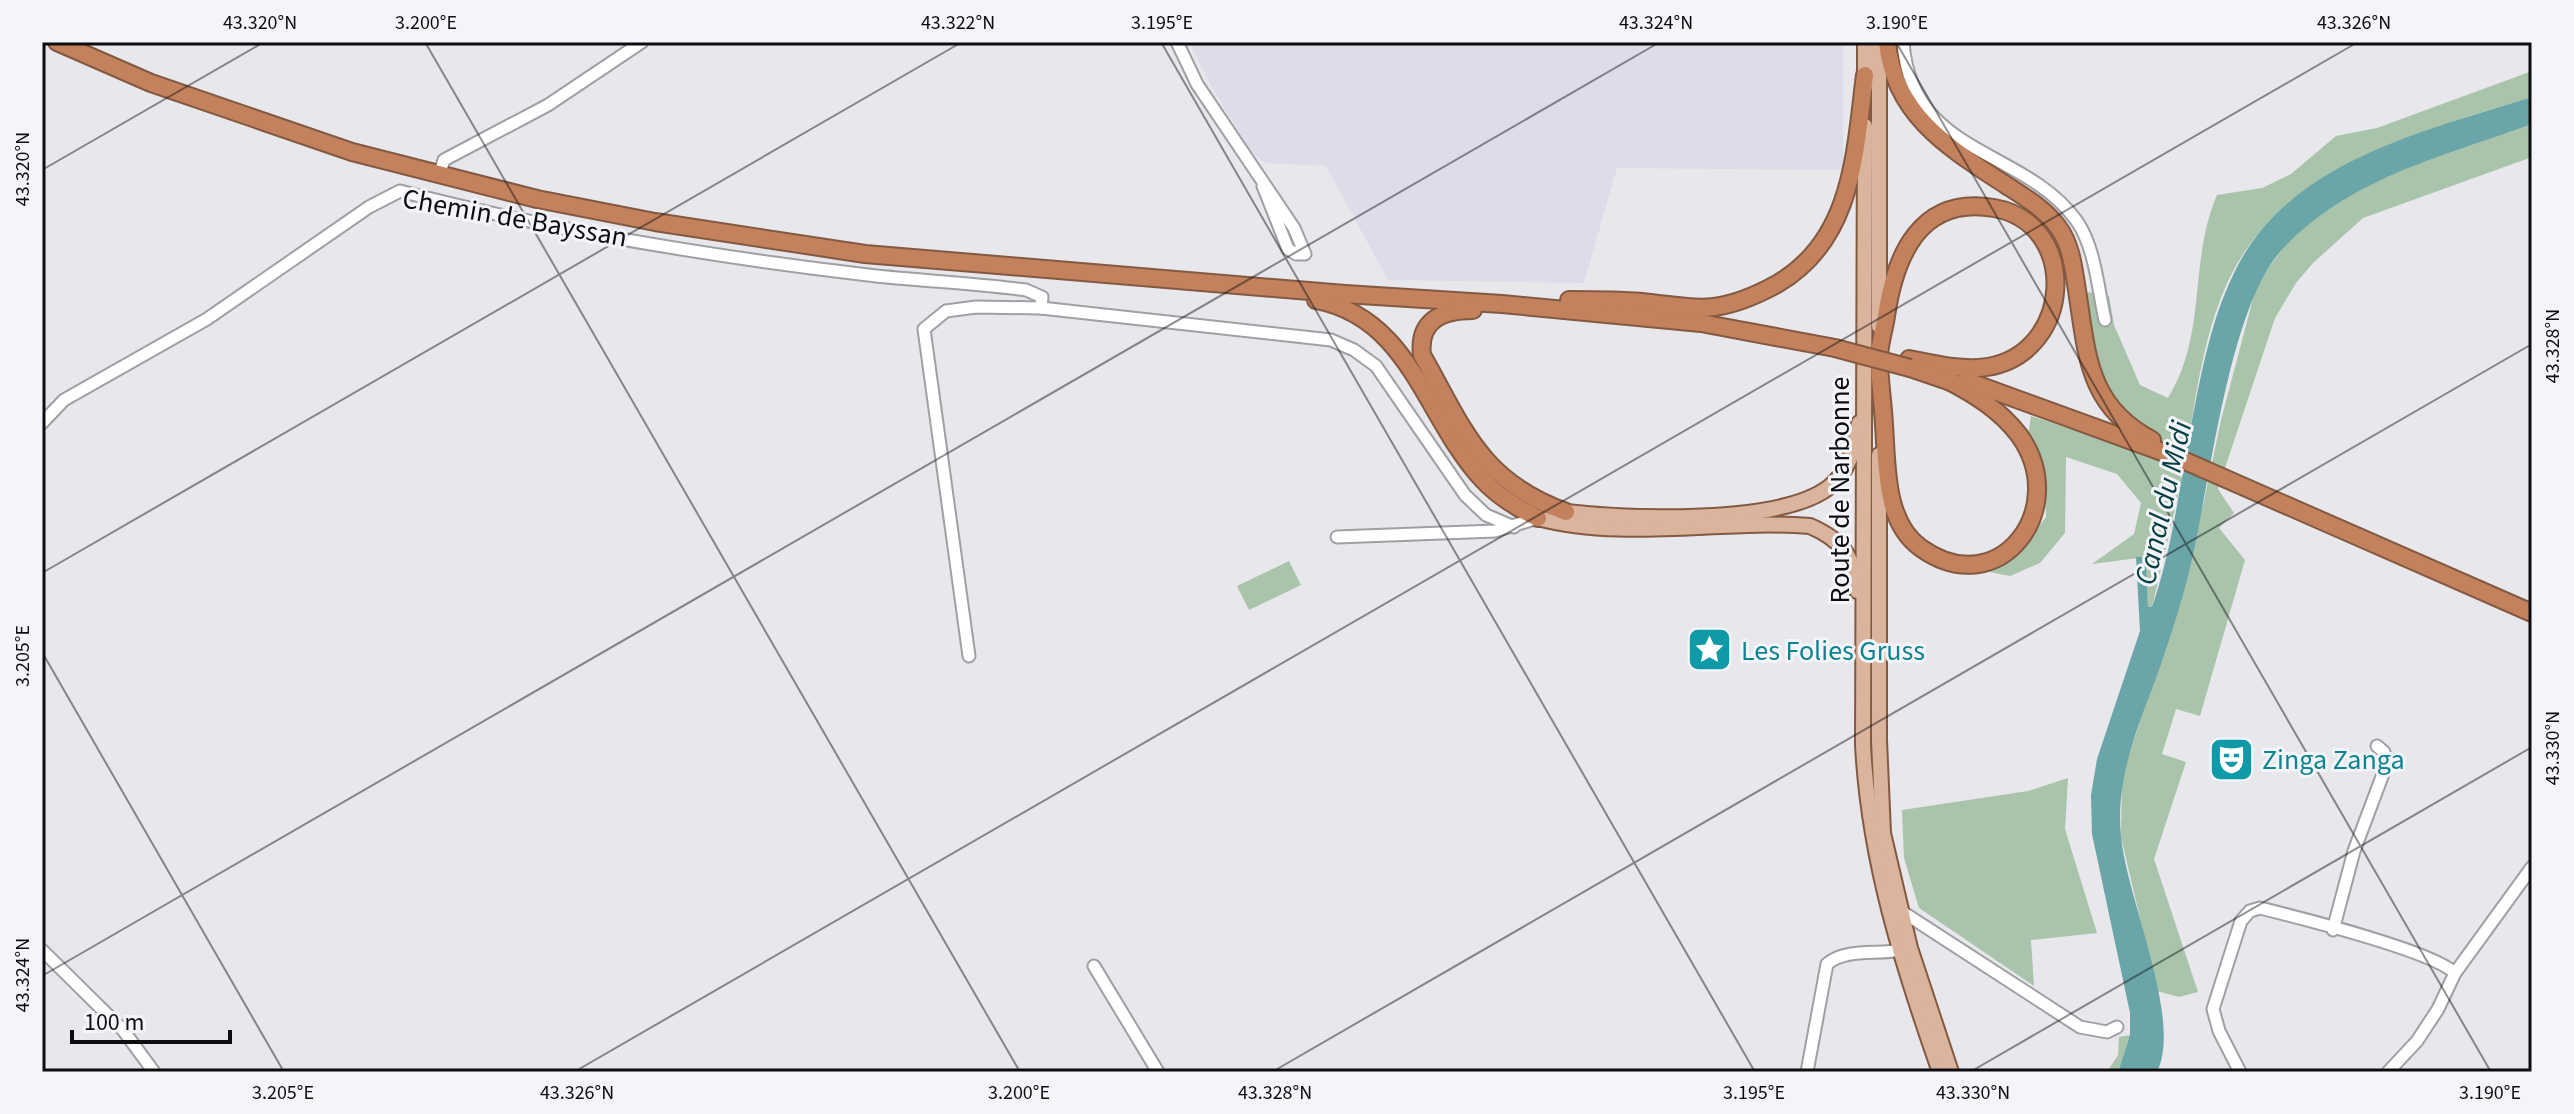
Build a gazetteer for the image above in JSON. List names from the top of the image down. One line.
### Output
{"streets":{"main road":["Route de Narbonne"],"street":["Chemin de Bayssan"]},"water":["Canal du Midi"],"places":{"place":["Les Folies Gruss"],"theatre":["Zinga Zanga"]},"scale_bar":"100 m","coordinates":["43.320°N","3.200°E","43.322°N","3.195°E","43.324°N","3.190°E","43.326°N","43.328°N","3.205°E","43.330°N"]}
